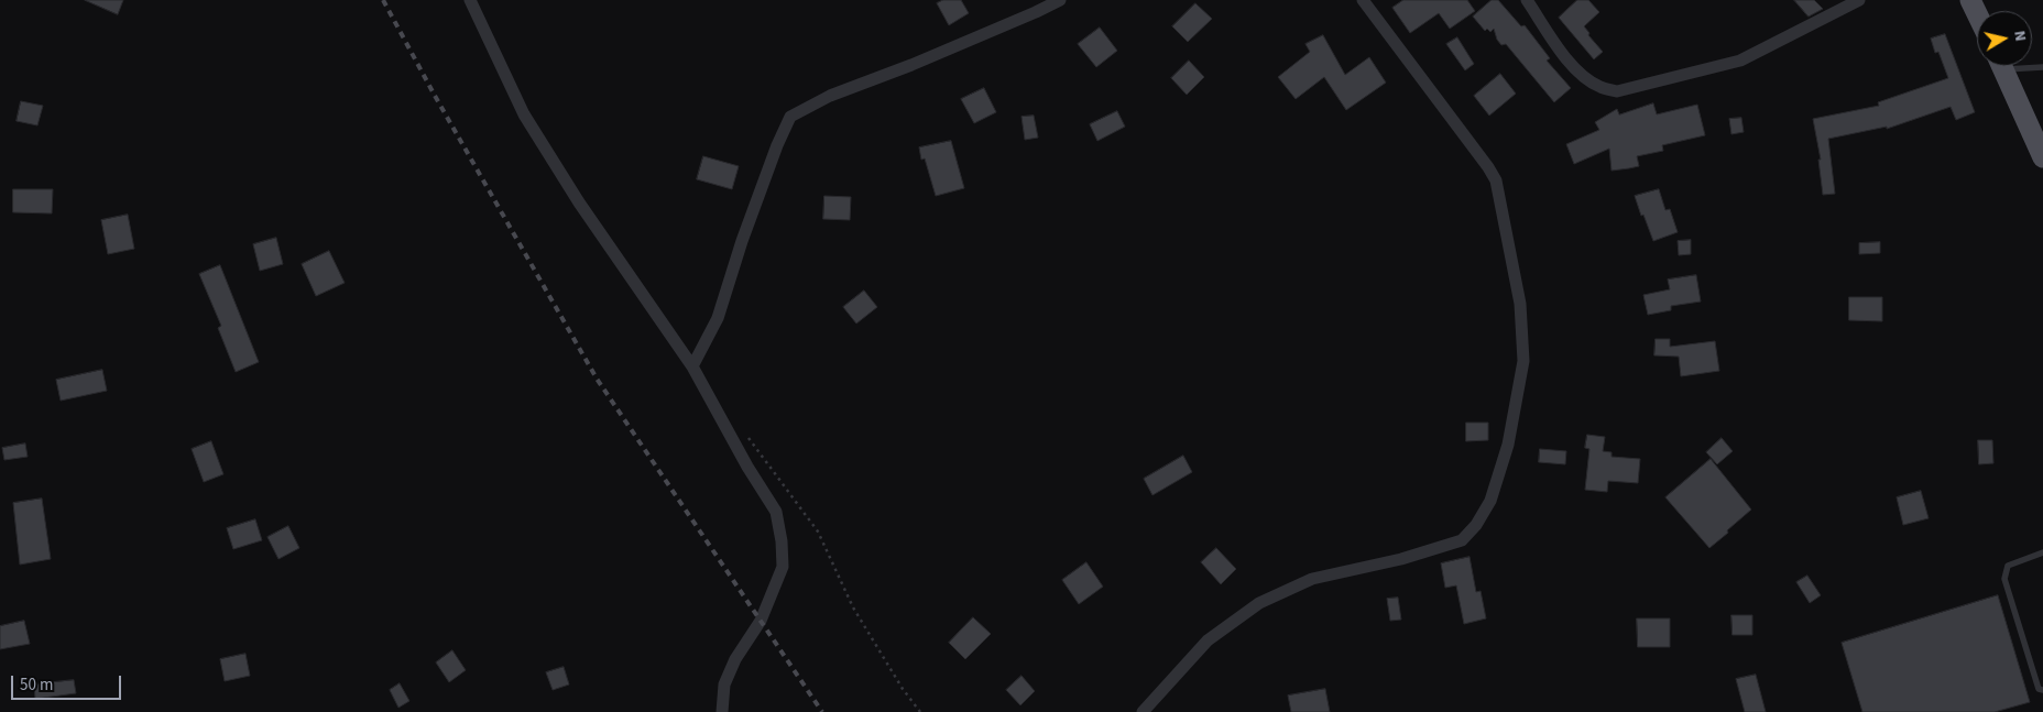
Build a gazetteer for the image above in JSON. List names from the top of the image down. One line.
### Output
{"scale_bar":"50 m","north":"right"}
